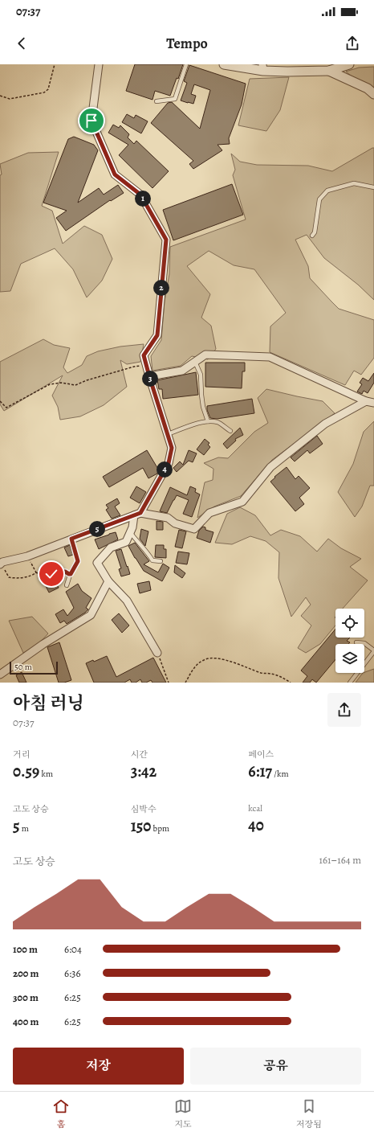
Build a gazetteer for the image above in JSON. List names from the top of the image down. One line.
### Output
{"scale_bar":"50 m","page":{"status":"07:37","header":"Tempo","pins":["1","2","3","4","5"],"scale":"50 m","heading":["아침 러닝","07:37"],"stats":[["거리","0.59 km"],["시간","3:42"],["페이스","6:17 /km"],["고도 상승","5 m"],["심박수","150 bpm"],["kcal","40"]],"chart":["고도 상승","161–164 m"],"list":[{"name":"100 m","note":"6:04"},{"name":"200 m","note":"6:36"},{"name":"300 m","note":"6:25"},{"name":"400 m","note":"6:25"}],"buttons":["저장","공유"],"tabs":["홈","지도","저장됨"]}}
